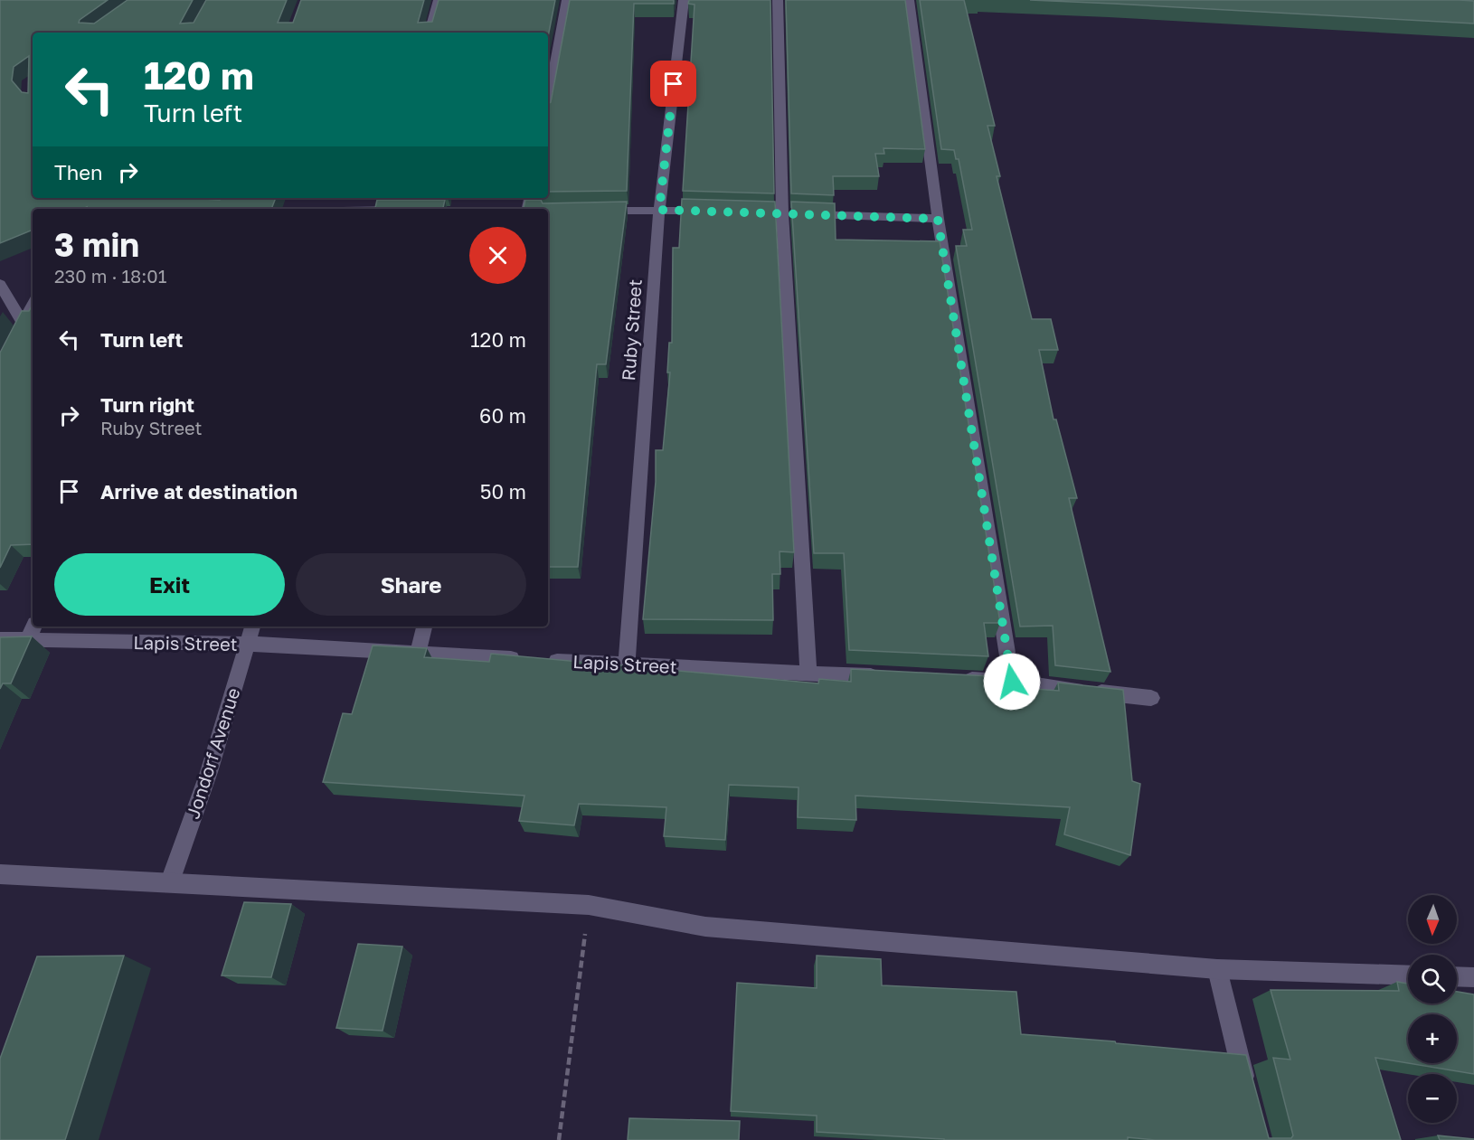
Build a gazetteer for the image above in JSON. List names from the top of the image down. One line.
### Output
{"streets":{"street":["Ruby Street","Lapis Street","Jondorf Avenue"]},"crossings":[["Ruby Street","Lapis Street"],["Lapis Street","Jondorf Avenue"]],"north":"bottom","page":{"turn":["120 m","Turn left"],"then":"Then","heading":["3 min","230 m · 18:01"],"list":[{"name":"Turn left","value":"120 m"},{"name":"Turn right","note":"Ruby Street","value":"60 m"},{"name":"Arrive at destination","value":"50 m"}],"buttons":["Exit","Share"],"map_buttons":["+","−"]}}
